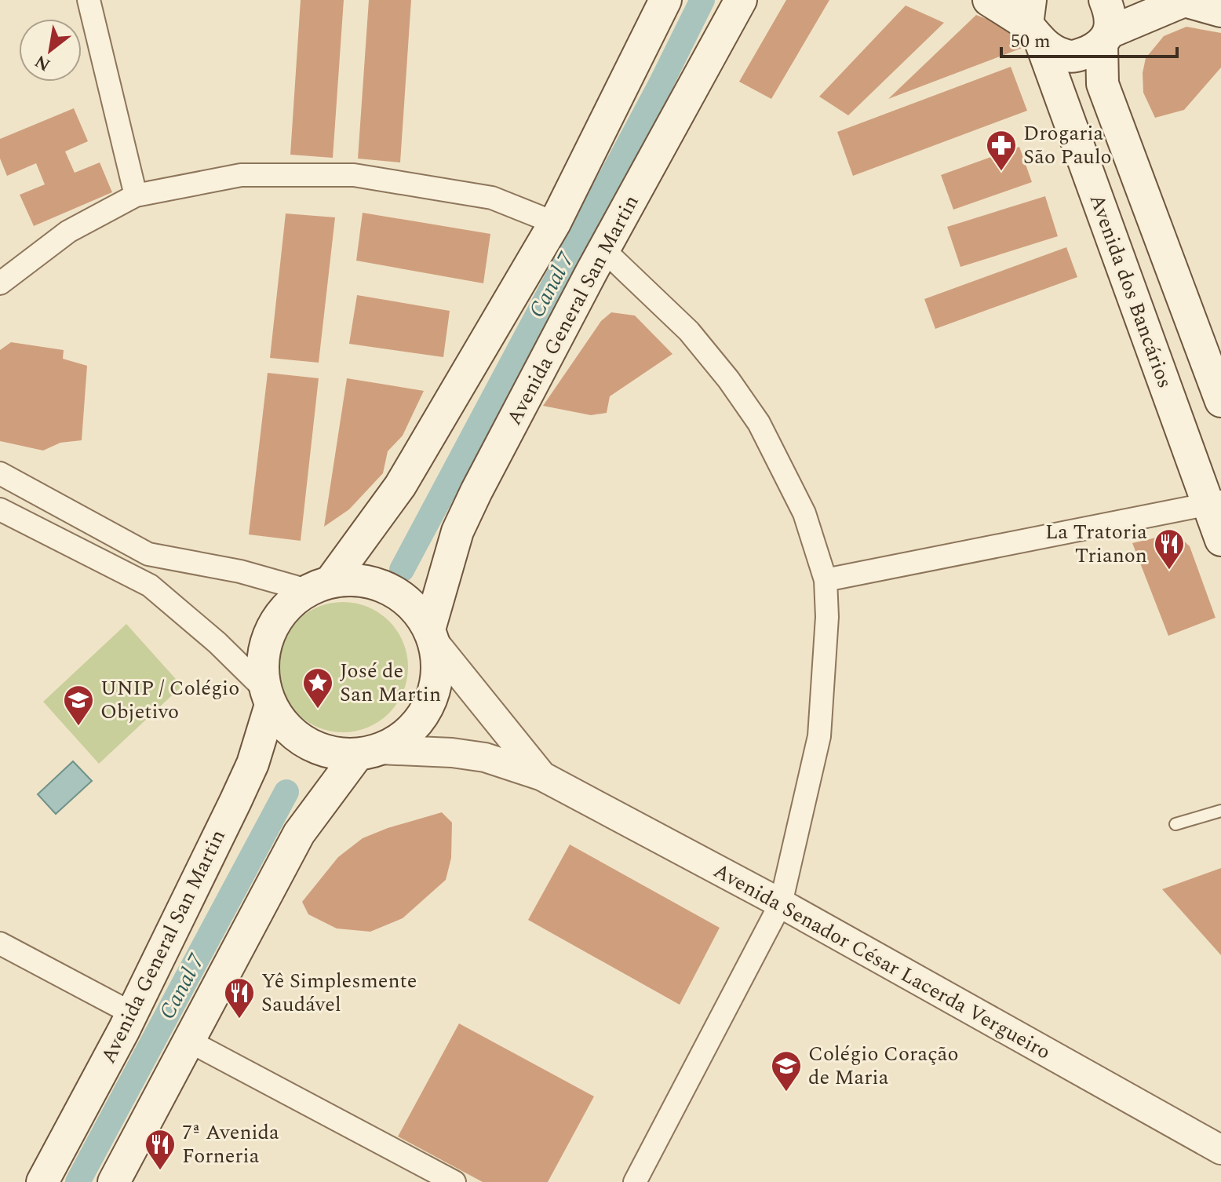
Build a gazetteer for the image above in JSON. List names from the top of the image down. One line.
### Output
{"streets":{"main road":["Avenida dos Bancários","Avenida General San Martin"],"street":["Avenida Senador César Lacerda Vergueiro"]},"water":["Canal 7"],"places":{"pharmacy":["Drogaria São Paulo"],"restaurant":["La Tratoria Trianon","Yê Simplesmente Saudável","7ª Avenida Forneria"],"place":["José de San Martin"],"school or university":["UNIP / Colégio Objetivo","Colégio Coração de Maria"]},"scale_bar":"50 m","north":"bottom left"}
